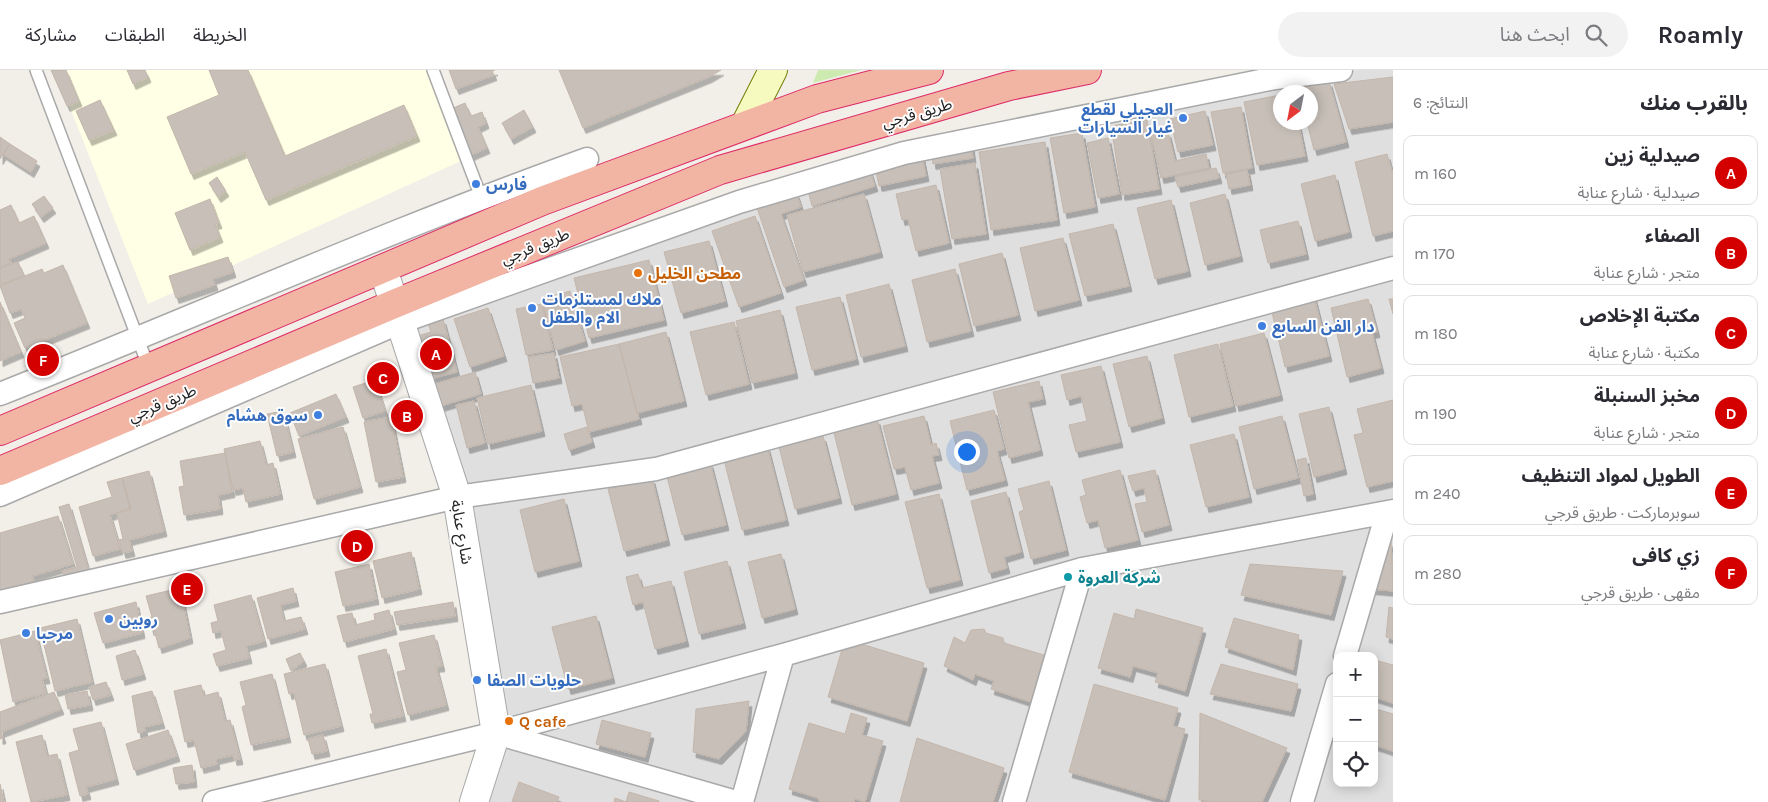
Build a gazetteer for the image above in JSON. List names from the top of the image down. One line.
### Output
{"streets":{"highway":["طريق قرجي"],"street":["شارع عنابة"]},"crossings":[["طريق قرجي","شارع عنابة"]],"places":["العجيلي لقطع غيار السيارات","فارس","مطحن الخليل","ملاك لمستلزمات الام والطفل","دار الفن السابع","سوق هشام","شركة العروة","روبين","مرحبا","حلويات الصفا","Q cafe"],"north":"bottom left","page":{"header":"Roamly","search":"ابحث هنا","nav":["الخريطة","الطبقات","مشاركة"],"heading":["بالقرب منك","النتائج: 6"],"list":[{"mark":"A","name":"صيدلية زين","note":"صيدلية · شارع عنابة","value":"160 m"},{"mark":"B","name":"الصفاء","note":"متجر · شارع عنابة","value":"170 m"},{"mark":"C","name":"مكتبة الإخلاص","note":"مكتبة · شارع عنابة","value":"180 m"},{"mark":"D","name":"مخبز السنبلة","note":"متجر · شارع عنابة","value":"190 m"},{"mark":"E","name":"الطويل لمواد التنظيف","note":"سوبرماركت · طريق قرجي","value":"240 m"},{"mark":"F","name":"زي كافى","note":"مقهى · طريق قرجي","value":"280 m"}],"pins":["A","F","C","B","D","E"],"map_buttons":["+","−"]}}
